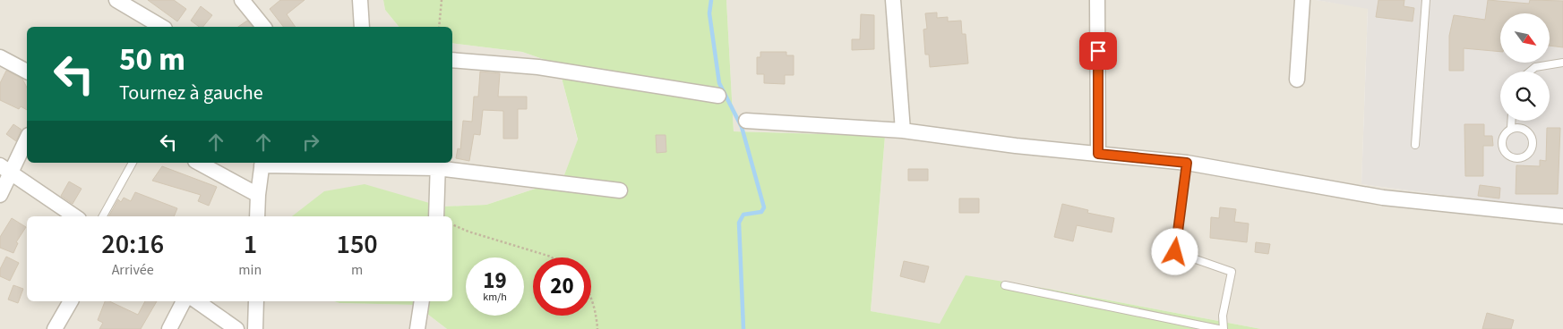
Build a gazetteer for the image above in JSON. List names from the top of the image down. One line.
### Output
{"north":"bottom right","page":{"turn":["50 m","Tournez à gauche"],"eta":["20:16","Arrivée","1","min","150","m"],"speed":"19 km/h","limit":"20"}}
